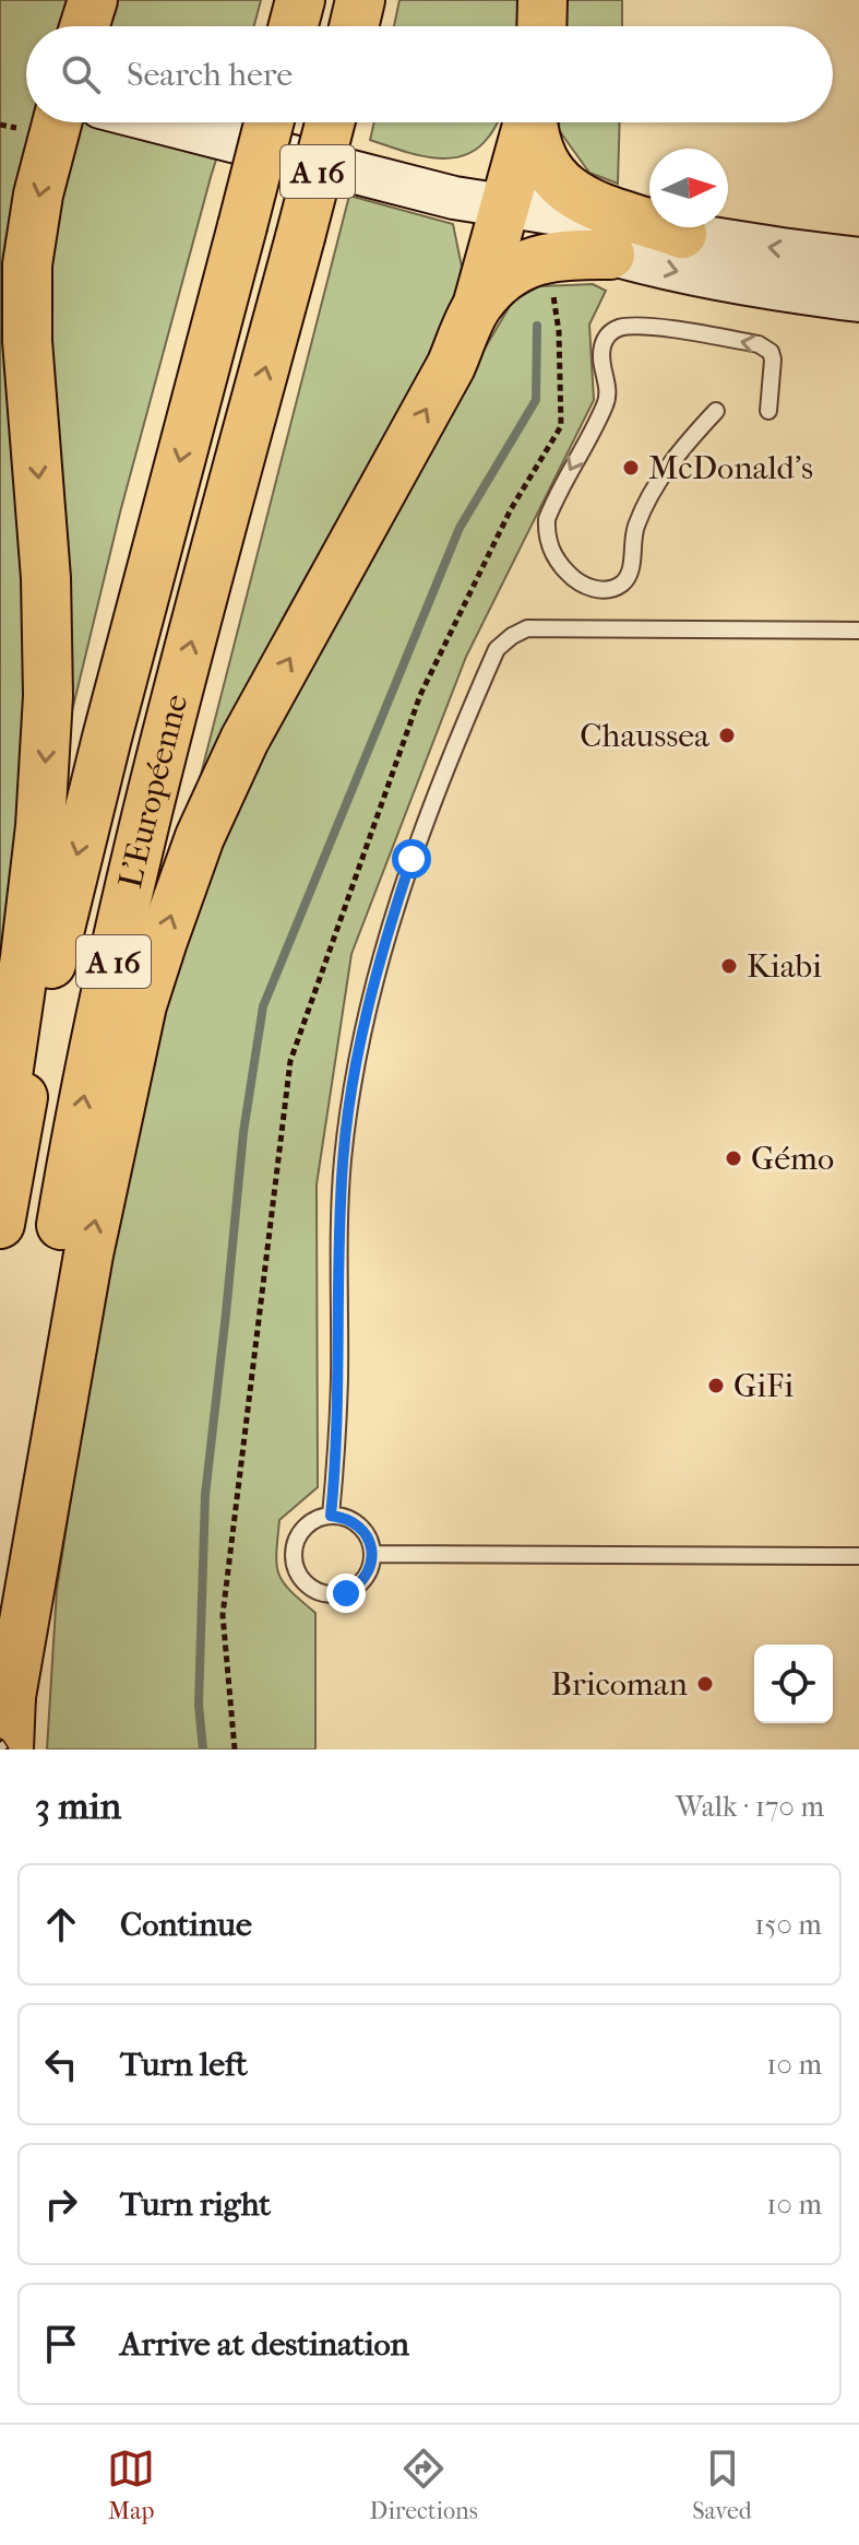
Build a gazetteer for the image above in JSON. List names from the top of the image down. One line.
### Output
{"streets":{"highway":["A 16","L'Européenne"]},"places":["McDonald's","Chaussea","Kiabi","Gémo","GiFi","Bricoman"],"north":"right","page":{"search":"Search here","heading":["3 min","Walk · 170 m"],"list":[["Continue","150 m"],["Turn left","10 m"],["Turn right","10 m"],"Arrive at destination"],"nav":["Map","Directions","Saved"]}}
